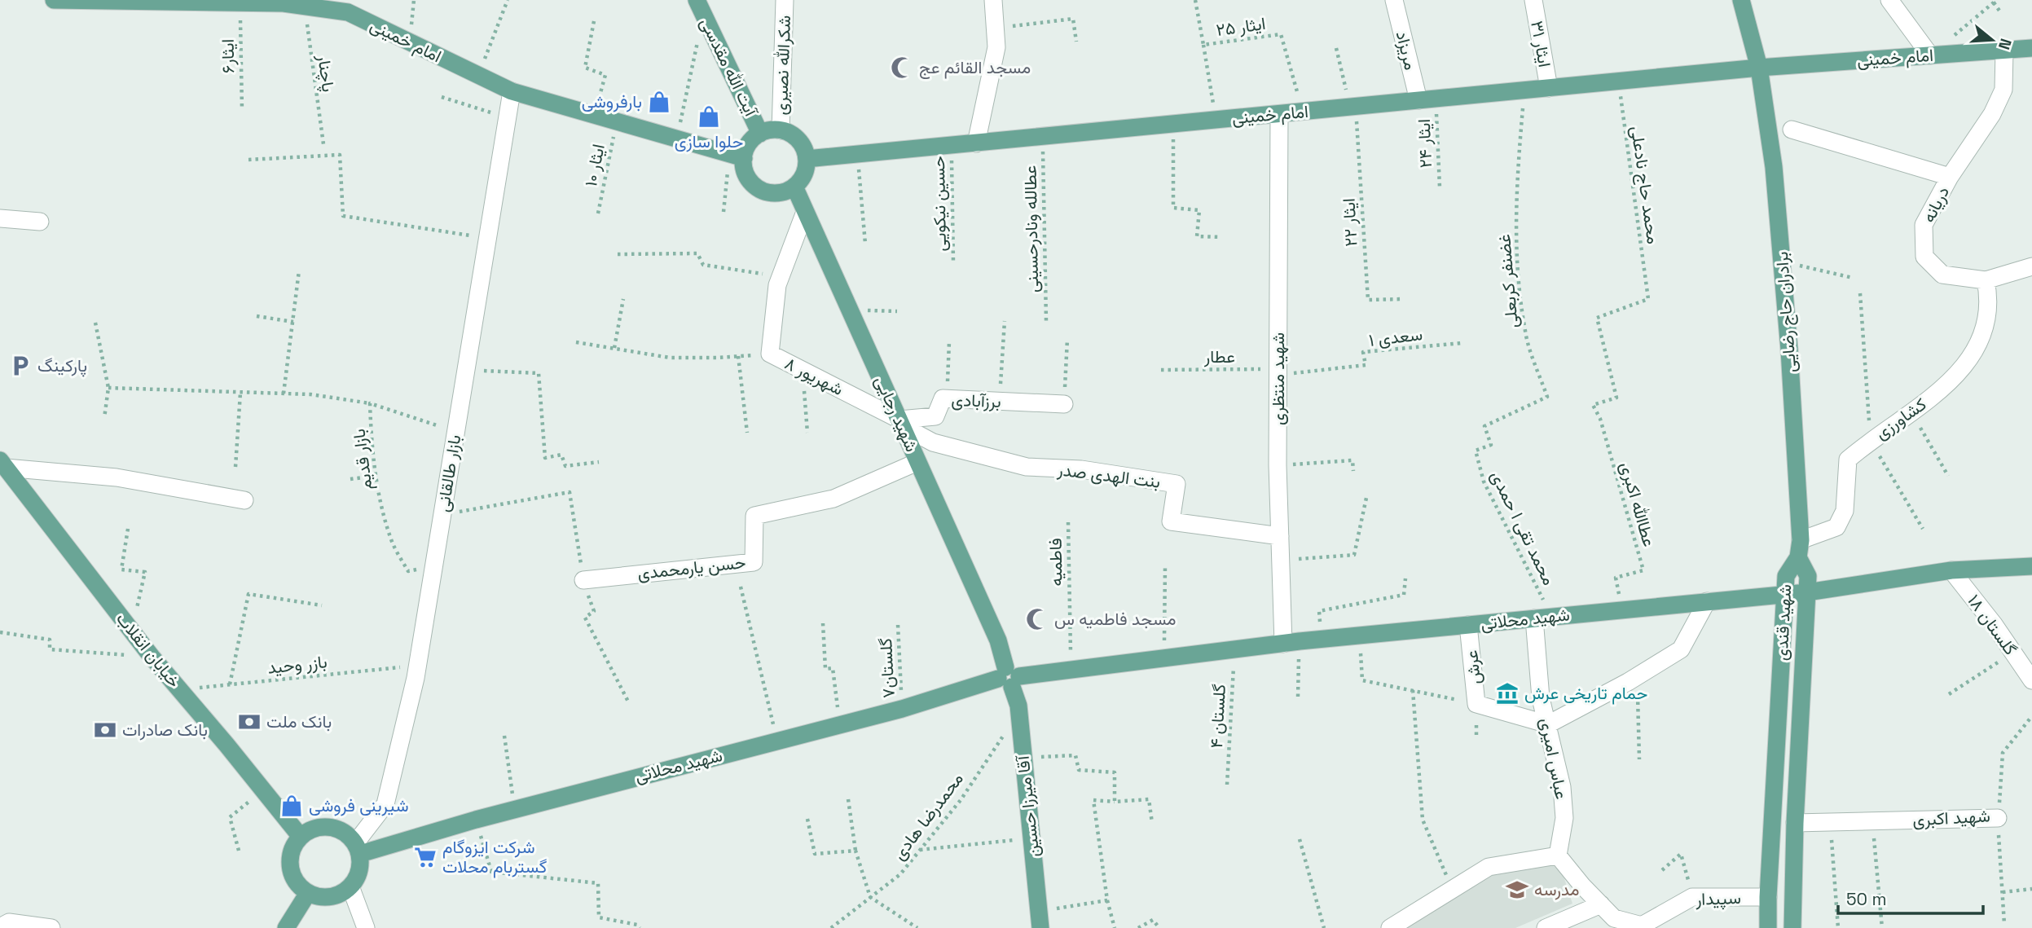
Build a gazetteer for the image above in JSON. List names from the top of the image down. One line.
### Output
{"streets":{"main road":["امام خمینی","آیت الله مقدسی","برادران حاج رضایی","شهید رجایی","شهید محلاتی","شهید قندی","خیابان انقلاب","آقا میرزا حسین"],"street":["ایثار ۳۱","مریزاد","شکرالله نصیری","دریانه","۸ شهریور","شهید منتظری","برزآبادی","کشاورزی","بازار طالقانی","بنت الهدی صدر","حسن یارمحمدی","گلستان ۱۸","عرش","عباس امیری","شهید اکبری","سپیدار"],"path":["ایثار ۲۵","ایثار۶","پاچنار","ایثار ۲۴","ایثار ۱۰","محمد حاج نادعلی","حسین نیکویی","ایثار ۲۲","عطالله ونادرحسینی","غضنفر کربعلی","سعدی ۱","عطار","بازار قدیم","عطاالله اکبری","محمد تقی ا حمدی","فاطمیه","بازر وحید","گلستان۷","گلستان ۴","محمدرضا هادی"]},"crossings":[["ایثار ۲۵","امام خمینی"],["امام خمینی","ایثار ۳۱"],["امام خمینی","مریزاد"],["امام خمینی","ایثار۶"],["امام خمینی","شکرالله نصیری"],["امام خمینی","آیت الله مقدسی"],["امام خمینی","پاچنار"],["امام خمینی","ایثار ۲۴"],["امام خمینی","ایثار ۱۰"],["امام خمینی","محمد حاج نادعلی"],["امام خمینی","حسین نیکویی"],["امام خمینی","دریانه"],["امام خمینی","ایثار ۲۲"],["امام خمینی","عطالله ونادرحسینی"],["امام خمینی","غضنفر کربعلی"],["امام خمینی","برادران حاج رضایی"],["امام خمینی","شهید منتظری"],["امام خمینی","شهید رجایی"],["امام خمینی","بازار طالقانی"],["مریزاد","ایثار ۲۴"],["شکرالله نصیری","آیت الله مقدسی"],["شکرالله نصیری","شهید رجایی"],["آیت الله مقدسی","شهید رجایی"],["محمد حاج نادعلی","عطاالله اکبری"],["دریانه","کشاورزی"],["غضنفر کربعلی","محمد تقی ا حمدی"],["برادران حاج رضایی","کشاورزی"],["برادران حاج رضایی","شهید قندی"],["سعدی ۱","عطار"],["سعدی ۱","شهید منتظری"],["عطار","شهید منتظری"],["۸ شهریور","برزآبادی"],["۸ شهریور","شهید رجایی"],["۸ شهریور","بنت الهدی صدر"],["شهید منتظری","بنت الهدی صدر"],["شهید منتظری","شهید محلاتی"],["برزآبادی","شهید رجایی"],["برزآبادی","بنت الهدی صدر"],["شهید رجایی","بنت الهدی صدر"],["شهید رجایی","حسن یارمحمدی"],["شهید رجایی","شهید محلاتی"],["شهید رجایی","آقا میرزا حسین"],["بازار قدیم","بازار طالقانی"],["بازار طالقانی","شهید محلاتی"],["بازار طالقانی","خیابان انقلاب"],["بازار طالقانی","بازر وحید"],["عطاالله اکبری","شهید محلاتی"],["محمد تقی ا حمدی","شهید محلاتی"],["فاطمیه","شهید محلاتی"],["شهید محلاتی","شهید قندی"],["شهید محلاتی","گلستان ۱۸"],["شهید محلاتی","خیابان انقلاب"],["شهید محلاتی","عرش"],["شهید محلاتی","گلستان۷"],["شهید محلاتی","گلستان ۴"],["شهید محلاتی","عباس امیری"],["شهید محلاتی","آقا میرزا حسین"],["شهید قندی","شهید اکبری"],["شهید قندی","سپیدار"],["خیابان انقلاب","بازر وحید"],["عرش","عباس امیری"]],"places":{"mosque":["مسجد القائم عج","مسجد فاطمیه س"],"shop":["بارفروشی","حلوا سازی","شیرینی فروشی"],"parking":["پارکینگ"],"museum":["حمام تاریخی عرش"],"bank":["بانک ملت","بانک صادرات"],"supermarket":["شرکت ایزوگام گستربام محلات"],"school or university":["مدرسه"]},"scale_bar":"50 m","north":"right"}
